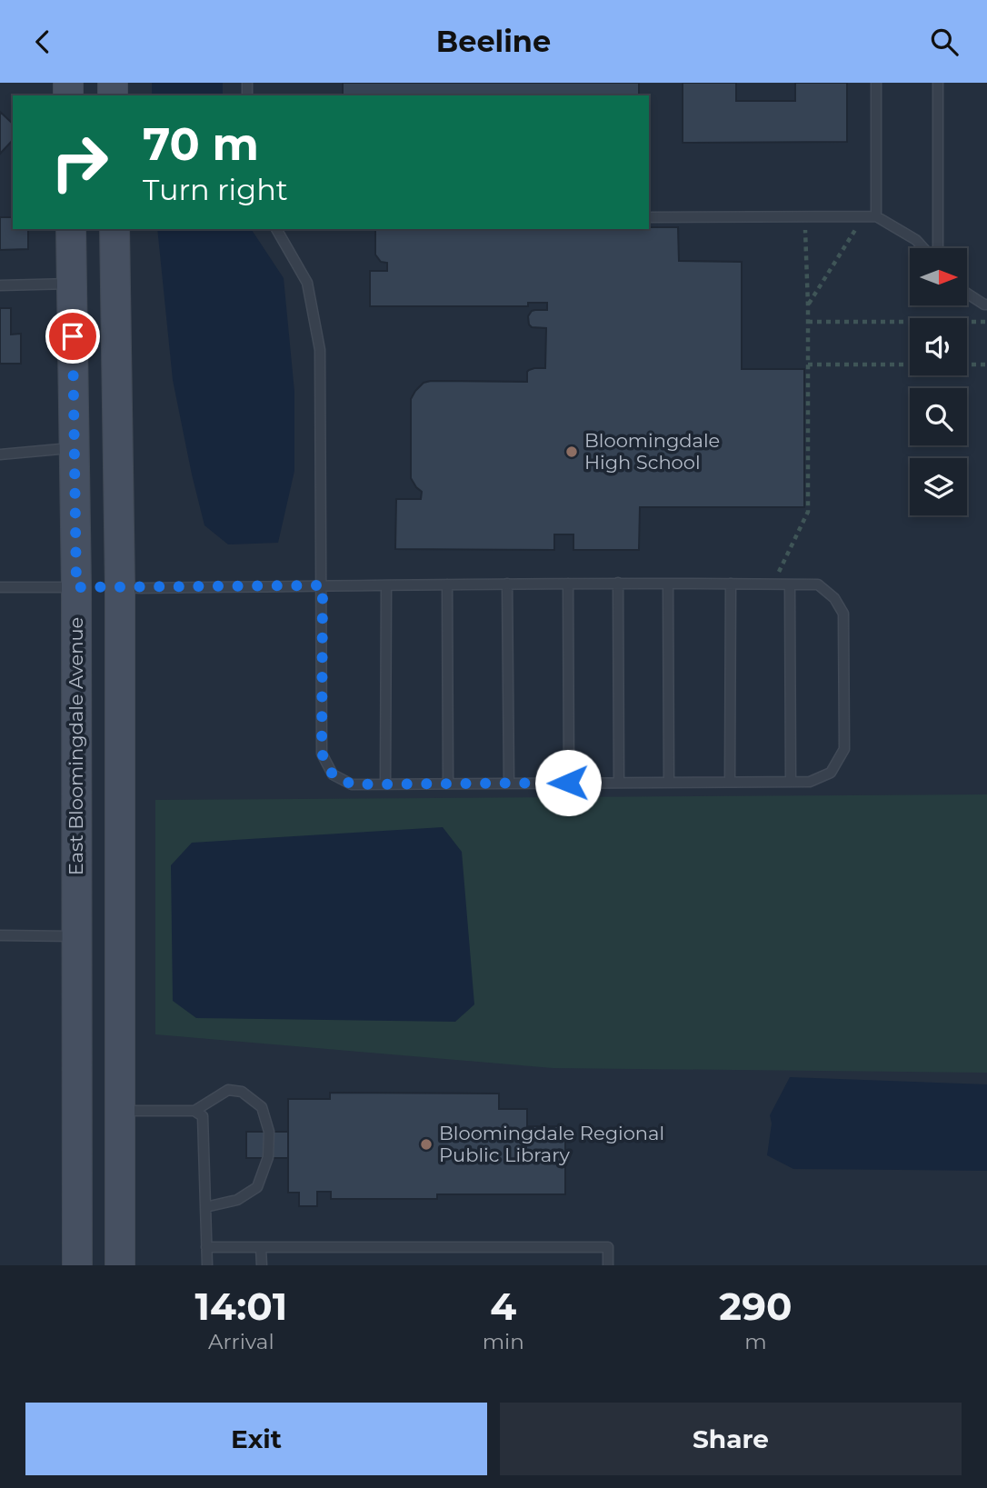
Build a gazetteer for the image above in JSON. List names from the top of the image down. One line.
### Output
{"streets":{"main road":["East Bloomingdale Avenue"]},"places":["Bloomingdale High School","Bloomingdale Regional Public Library"],"north":"right","page":{"header":"Beeline","turn":["70 m","Turn right"],"eta":["14:01","Arrival","4","min","290","m"],"buttons":["Exit","Share"]}}
